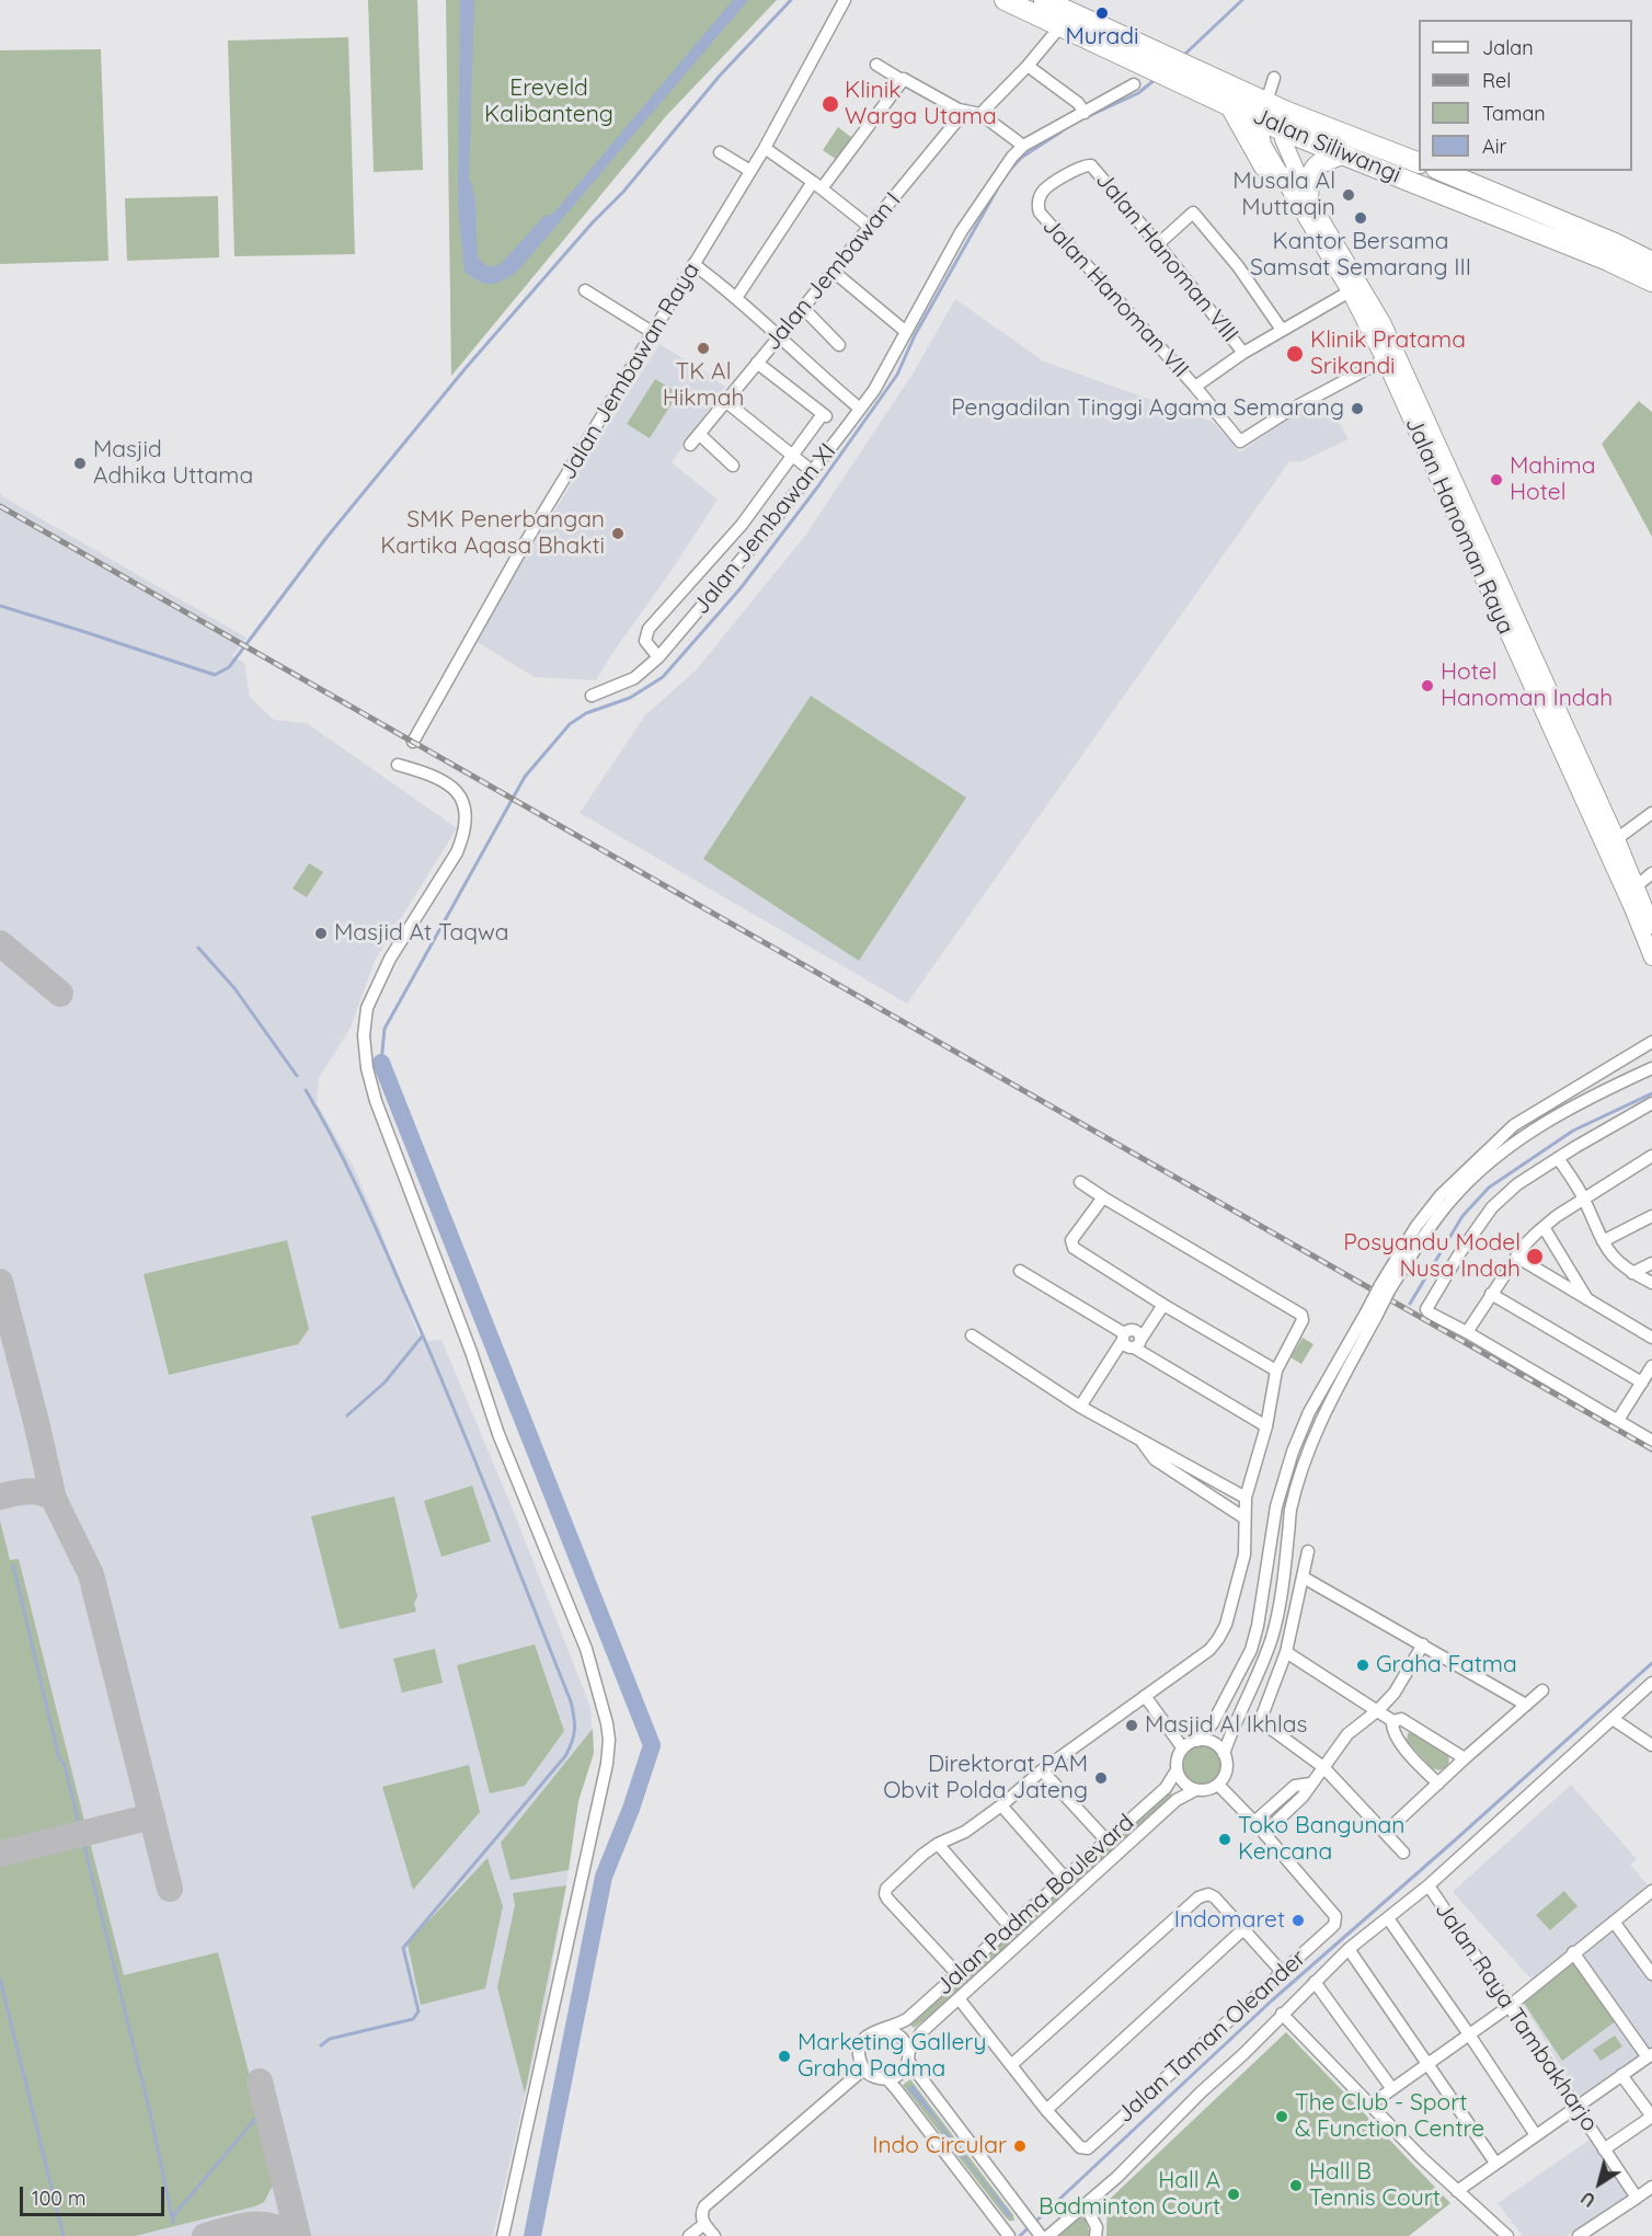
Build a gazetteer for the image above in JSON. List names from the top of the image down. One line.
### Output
{"streets":{"highway":["Jalan Siliwangi"],"street":["Jalan Hanoman VIII","Jalan Jembawan I","Jalan Hanoman VII","Jalan Jembawan Raya","Jalan Hanoman Raya","Jalan Jembawan XI","Jalan Padma Boulevard","Jalan Raya Tambakharjo","Jalan Taman Oleander"]},"crossings":[["Jalan Siliwangi","Jalan Hanoman Raya"],["Jalan Hanoman VIII","Jalan Hanoman VII"],["Jalan Hanoman VII","Jalan Hanoman Raya"]],"parks":["Ereveld Kalibanteng"],"places":["Muradi","Klinik Warga Utama","Musala Al Muttaqin","Kantor Bersama Samsat Semarang III","TK Al Hikmah","Klinik Pratama Srikandi","Pengadilan Tinggi Agama Semarang","Masjid Adhika Uttama","Mahima Hotel","SMK Penerbangan Kartika Aqasa Bhakti","Hotel Hanoman Indah","Masjid At Taqwa","Posyandu Model Nusa Indah","Graha Fatma","Masjid Al Ikhlas","Direktorat PAM Obvit Polda Jateng","Toko Bangunan Kencana","Indomaret","Marketing Gallery Graha Padma","The Club - Sport & Function Centre","Indo Circular","Hall B Tennis Court","Hall A Badminton Court"],"legend":["Jalan","Rel","Taman","Air"],"scale_bar":"100 m","north":"bottom left"}
